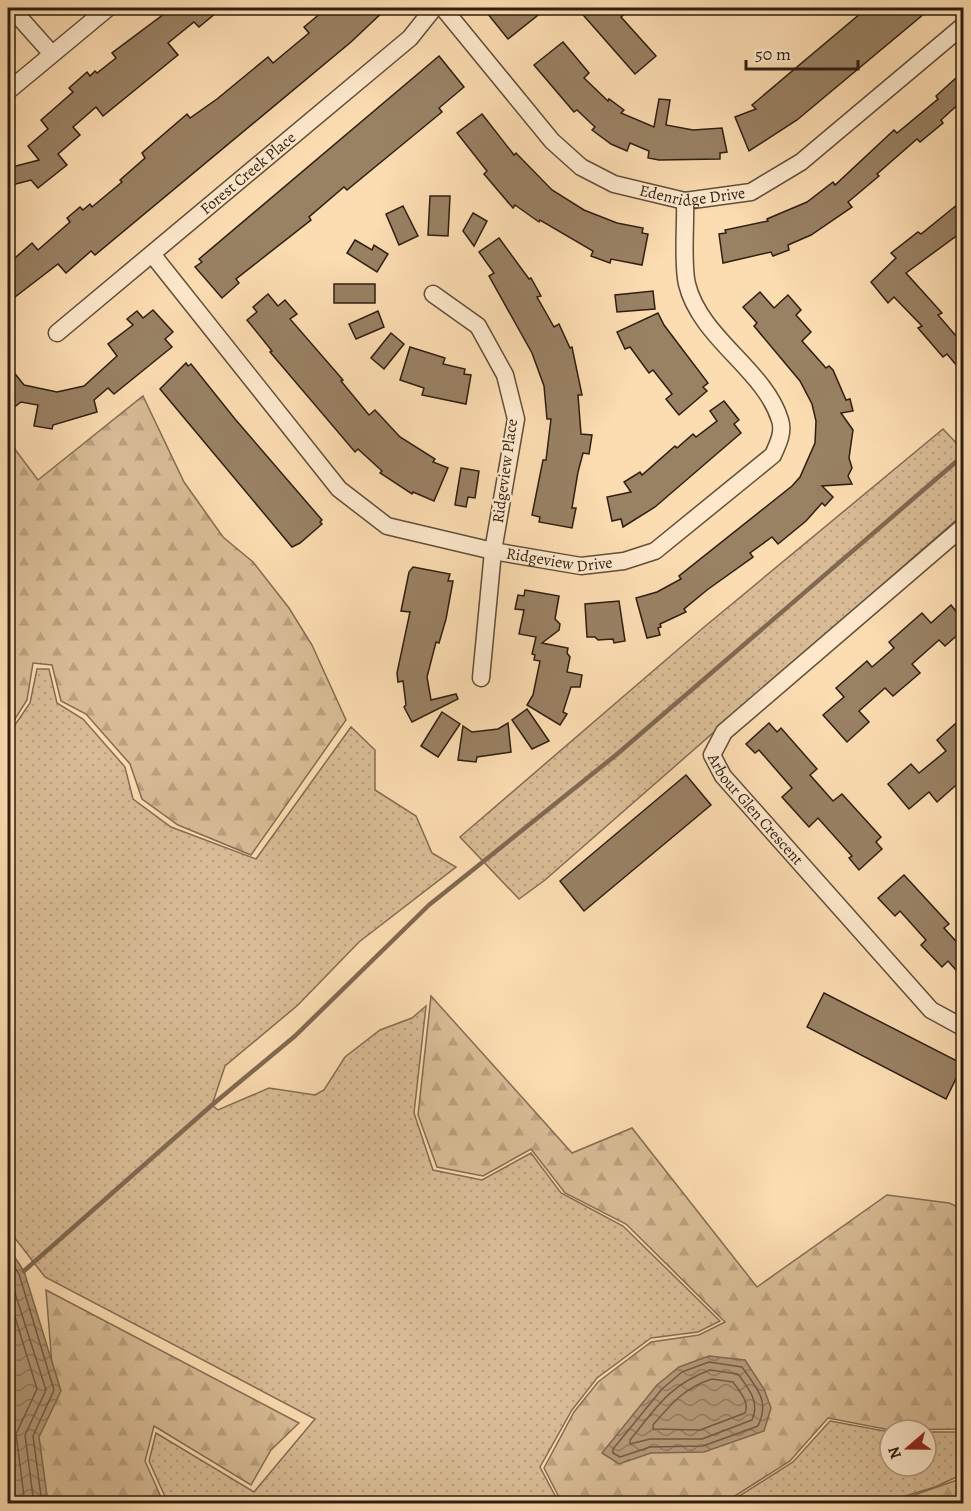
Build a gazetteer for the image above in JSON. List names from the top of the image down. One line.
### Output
{"streets":{"street":["Forest Creek Place","Edenridge Drive","Ridgeview Place","Ridgeview Drive","Arbour Glen Crescent"]},"crossings":[["Forest Creek Place","Ridgeview Drive"],["Edenridge Drive","Ridgeview Drive"],["Ridgeview Place","Ridgeview Drive"]],"scale_bar":"50 m","north":"left"}
